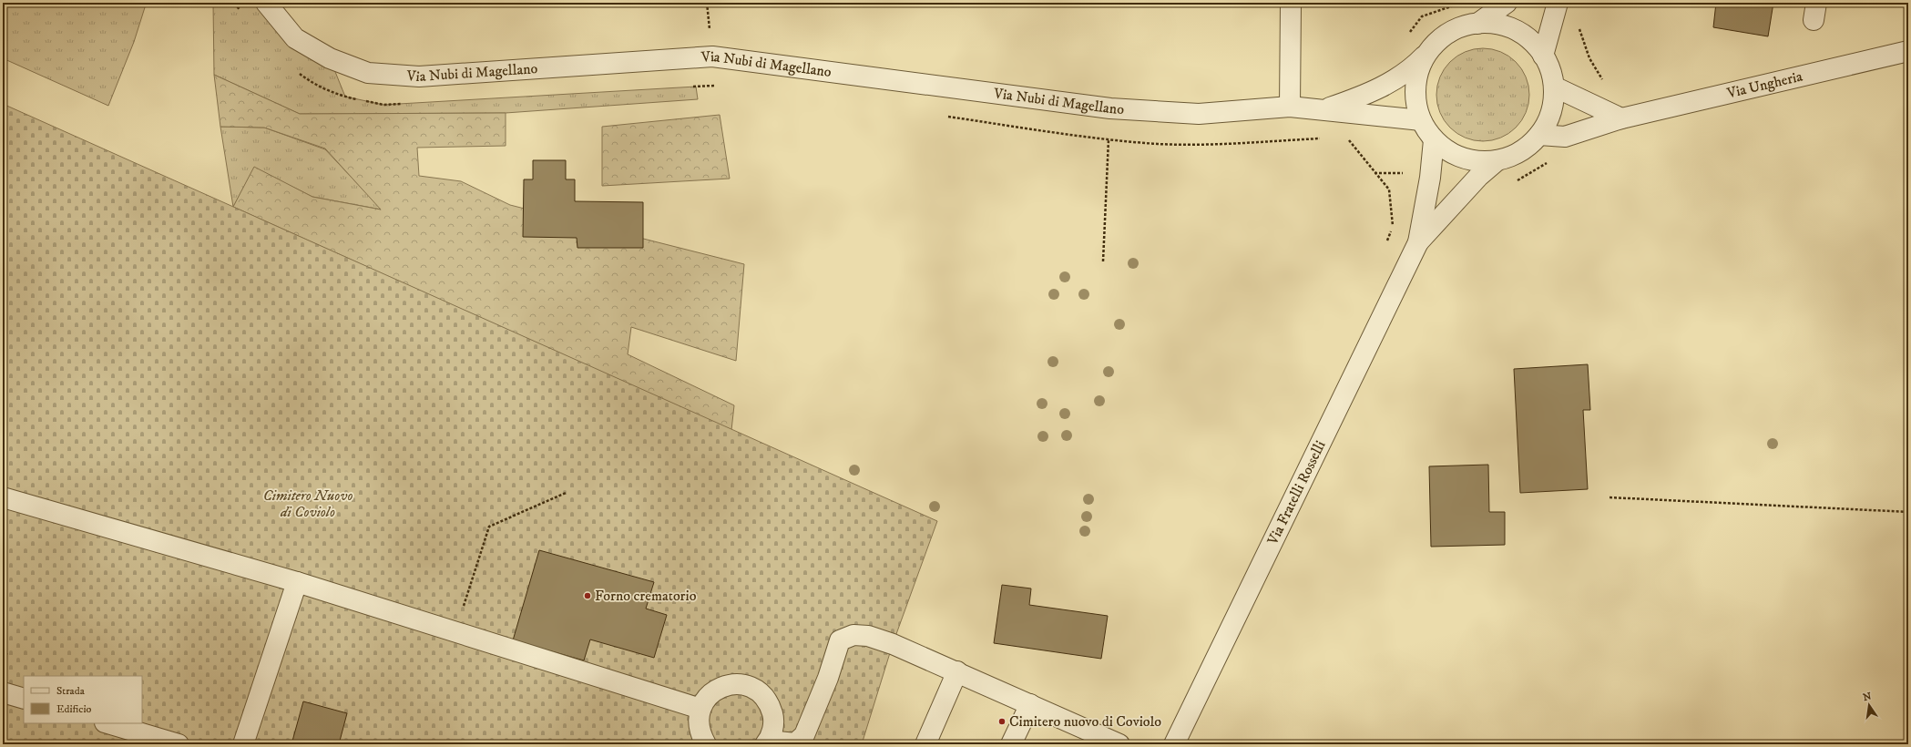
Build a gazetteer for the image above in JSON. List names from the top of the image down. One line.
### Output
{"streets":{"street":["Via Nubi di Magellano","Via Ungheria","Via Fratelli Rosselli"]},"crossings":[["Via Nubi di Magellano","Via Fratelli Rosselli"],["Via Ungheria","Via Fratelli Rosselli"]],"parks":["Cimitero Nuovo di Coviolo"],"places":["Forno crematorio","Cimitero nuovo di Coviolo"],"legend":["Strada","Edificio"],"north":"top"}
